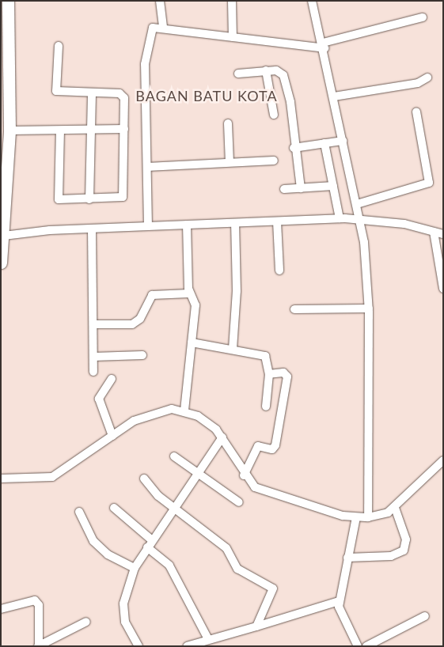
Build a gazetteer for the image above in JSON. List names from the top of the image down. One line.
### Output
{"districts":["BAGAN BATU KOTA"]}
